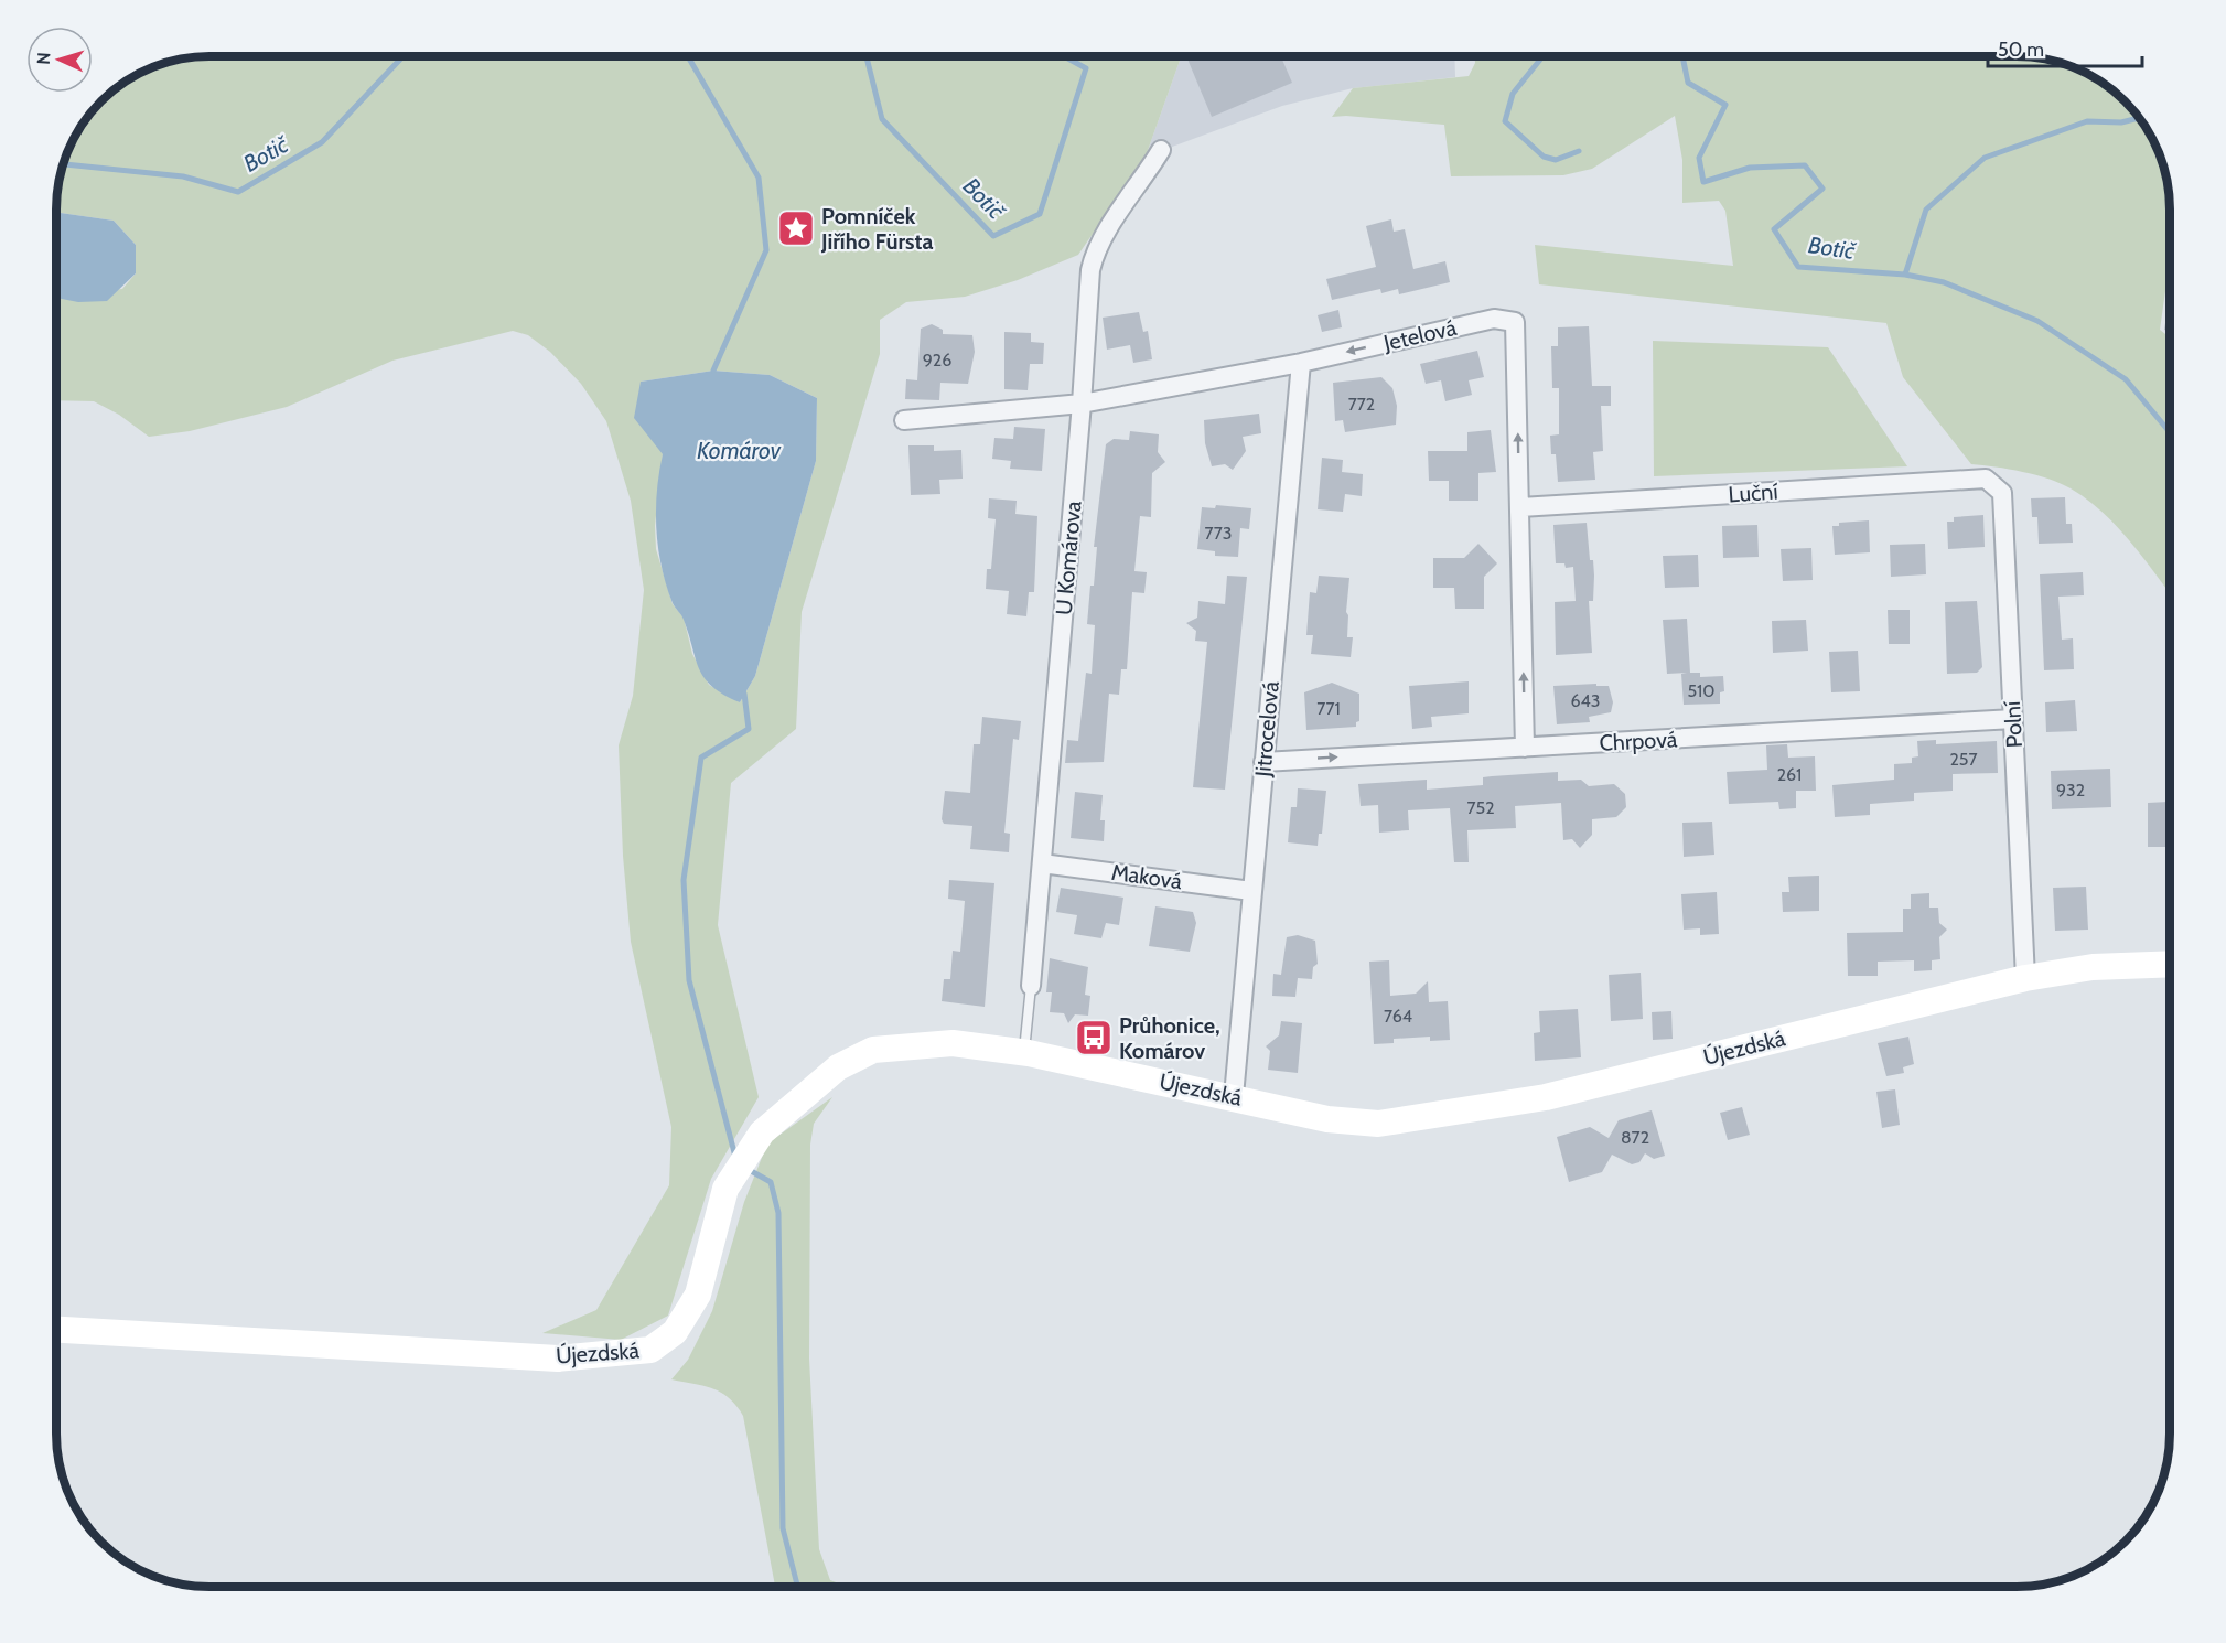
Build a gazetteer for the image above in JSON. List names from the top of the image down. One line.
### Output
{"streets":{"street":["Jetelová","Luční","U Komárova","Polní","Jitrocelová","Chrpová","Maková","Újezdská"]},"crossings":[["Jetelová","Luční"],["Jetelová","U Komárova"],["Jetelová","Jitrocelová"],["Jetelová","Chrpová"],["Luční","Polní"],["U Komárova","Maková"],["Polní","Chrpová"],["Polní","Újezdská"],["Jitrocelová","Chrpová"],["Jitrocelová","Maková"],["Jitrocelová","Újezdská"]],"water":["Botič","Komárov"],"places":{"place":["Pomníček Jiřího Fürsta"],"bus stop":["Průhonice, Komárov"]},"house_numbers":["926","772","773","510","643","771","257","261","932","752","764","872"],"scale_bar":"50 m","north":"left"}
